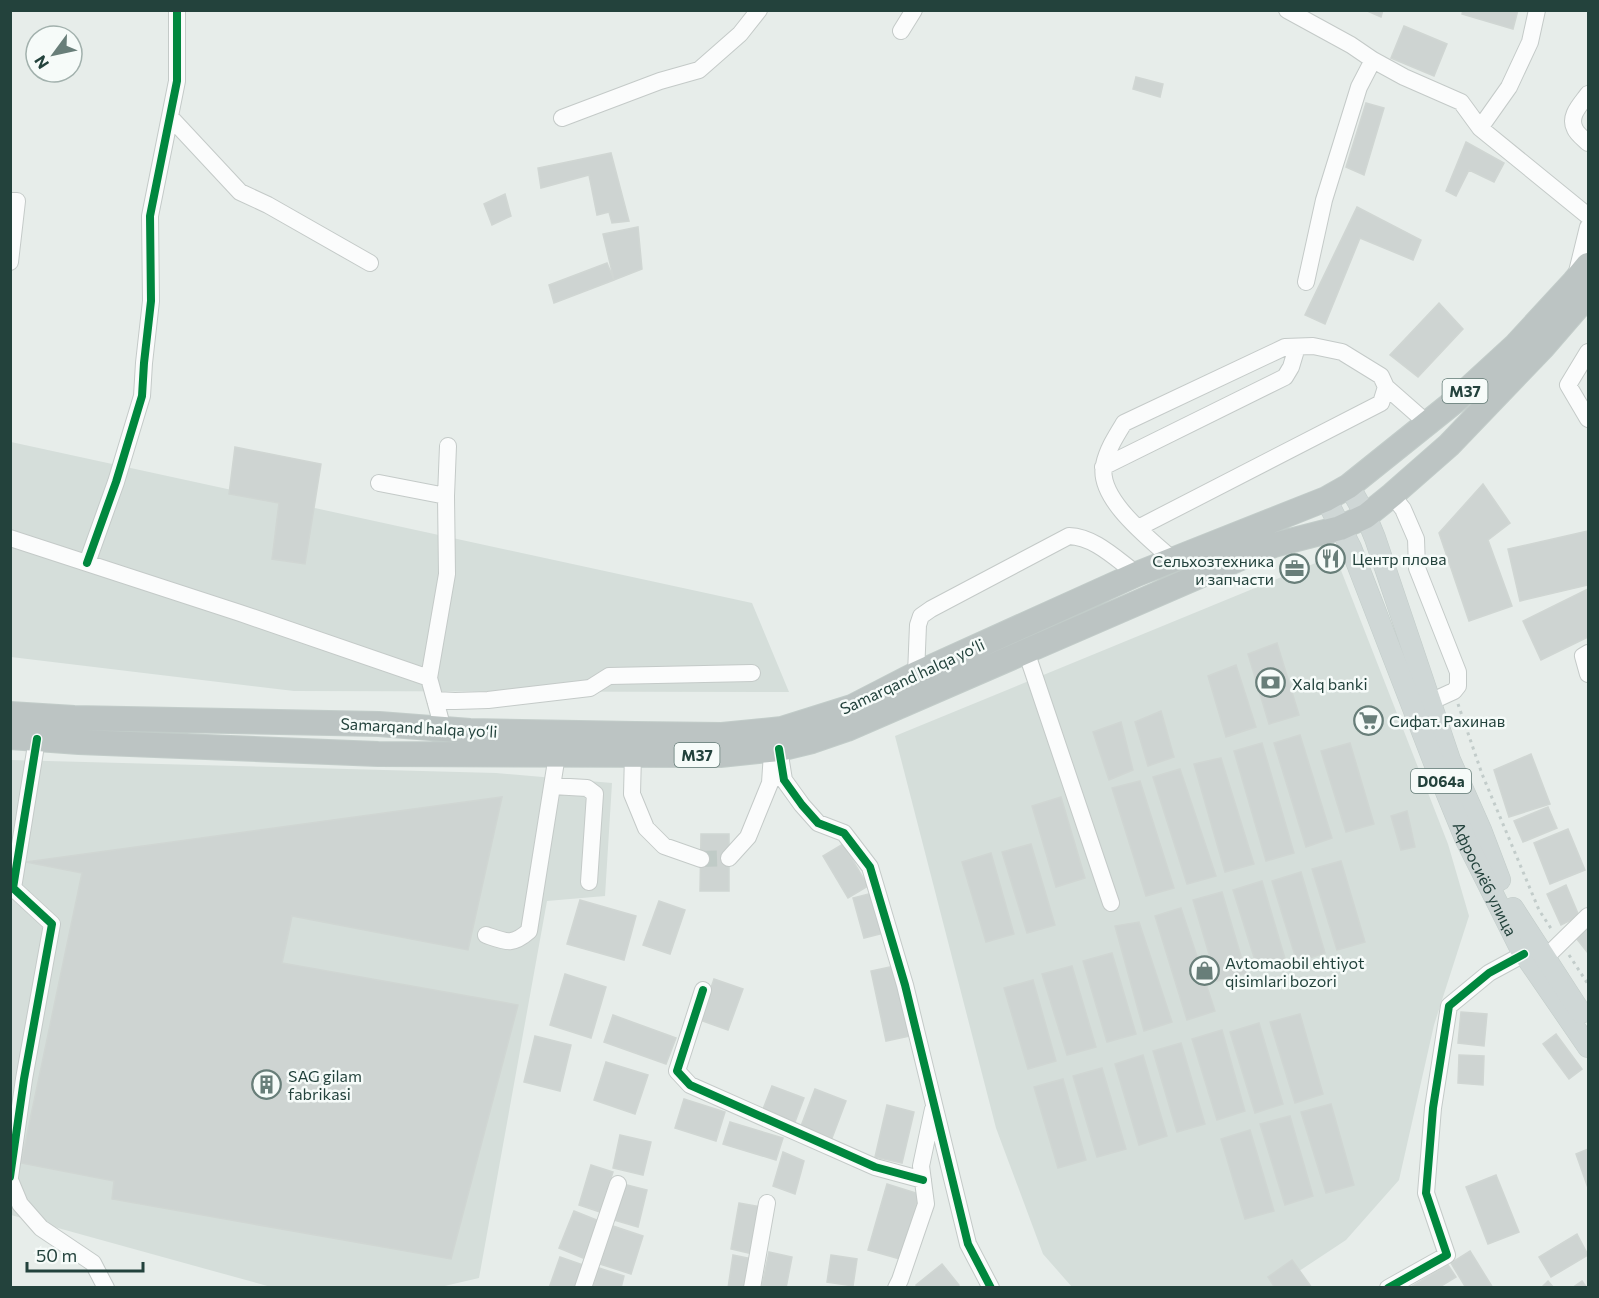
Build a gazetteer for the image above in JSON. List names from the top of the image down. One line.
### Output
{"streets":{"highway":["M37","Samarqand halqa yoʻli"],"main road":["D064a","Афросиёб улица"]},"crossings":[["Samarqand halqa yoʻli","Афросиёб улица"]],"places":{"restaurant":["Центр плова"],"office":["Сельхозтехника и запчасти"],"bank":["Xalq banki"],"supermarket":["Сифат. Рахинав"],"shop":["Avtomaobil ehtiyot qisimlari bozori"],"building":["SAG gilam fabrikasi"]},"scale_bar":"50 m","north":"bottom left"}
